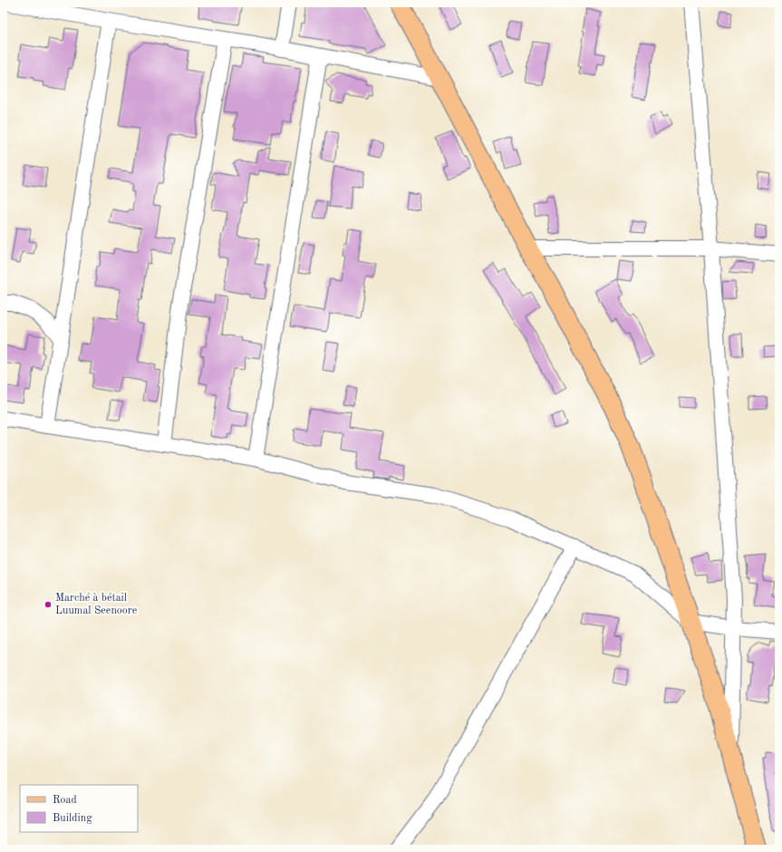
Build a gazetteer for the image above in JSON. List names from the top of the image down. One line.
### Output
{"places":["Marché à bétail Luumal Seenoore"],"legend":["Road","Building"]}
